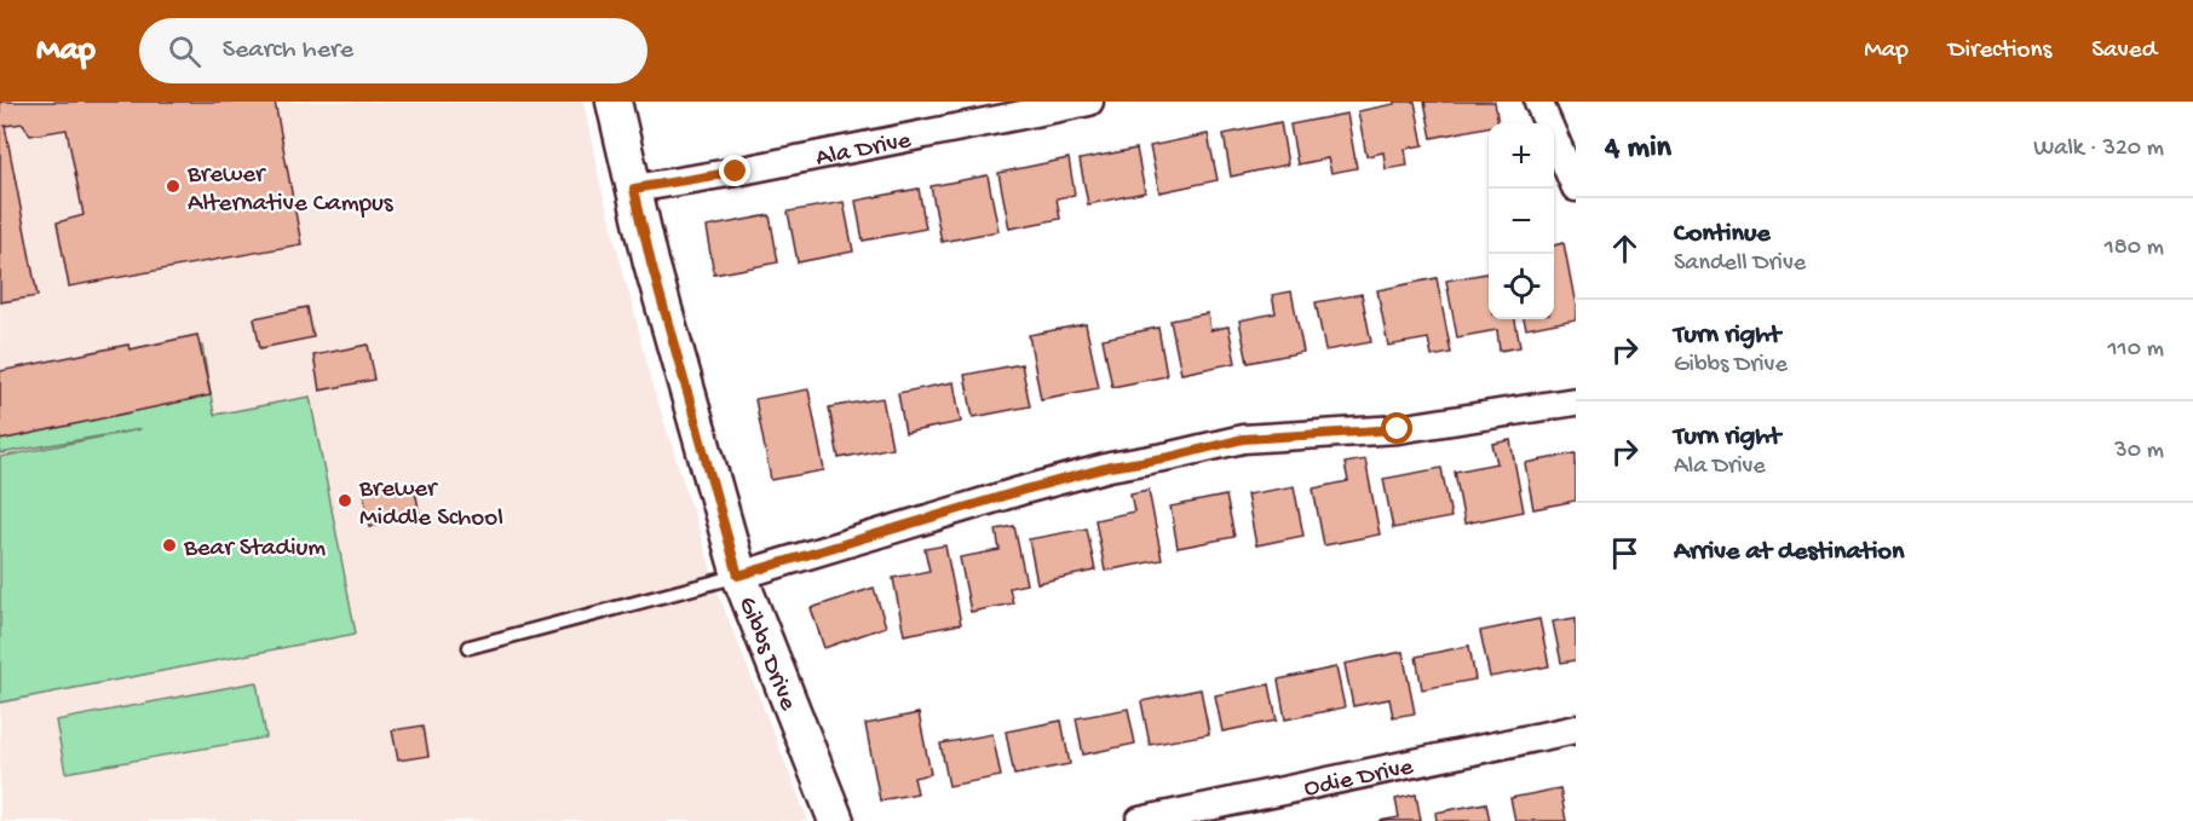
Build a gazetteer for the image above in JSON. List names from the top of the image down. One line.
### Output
{"streets":{"street":["Ala Drive","Gibbs Drive","Odie Drive"]},"crossings":[["Ala Drive","Gibbs Drive"]],"places":["Brewer Alternative Campus","Brewer Middle School","Bear Stadium"],"page":{"header":"Map","search":"Search here","nav":["Map","Directions","Saved"],"heading":["4 min","Walk · 320 m"],"map_buttons":["+","−"],"list":[["Continue","Sandell Drive","180 m"],["Turn right","Gibbs Drive","110 m"],["Turn right","Ala Drive","30 m"],"Arrive at destination"]}}
